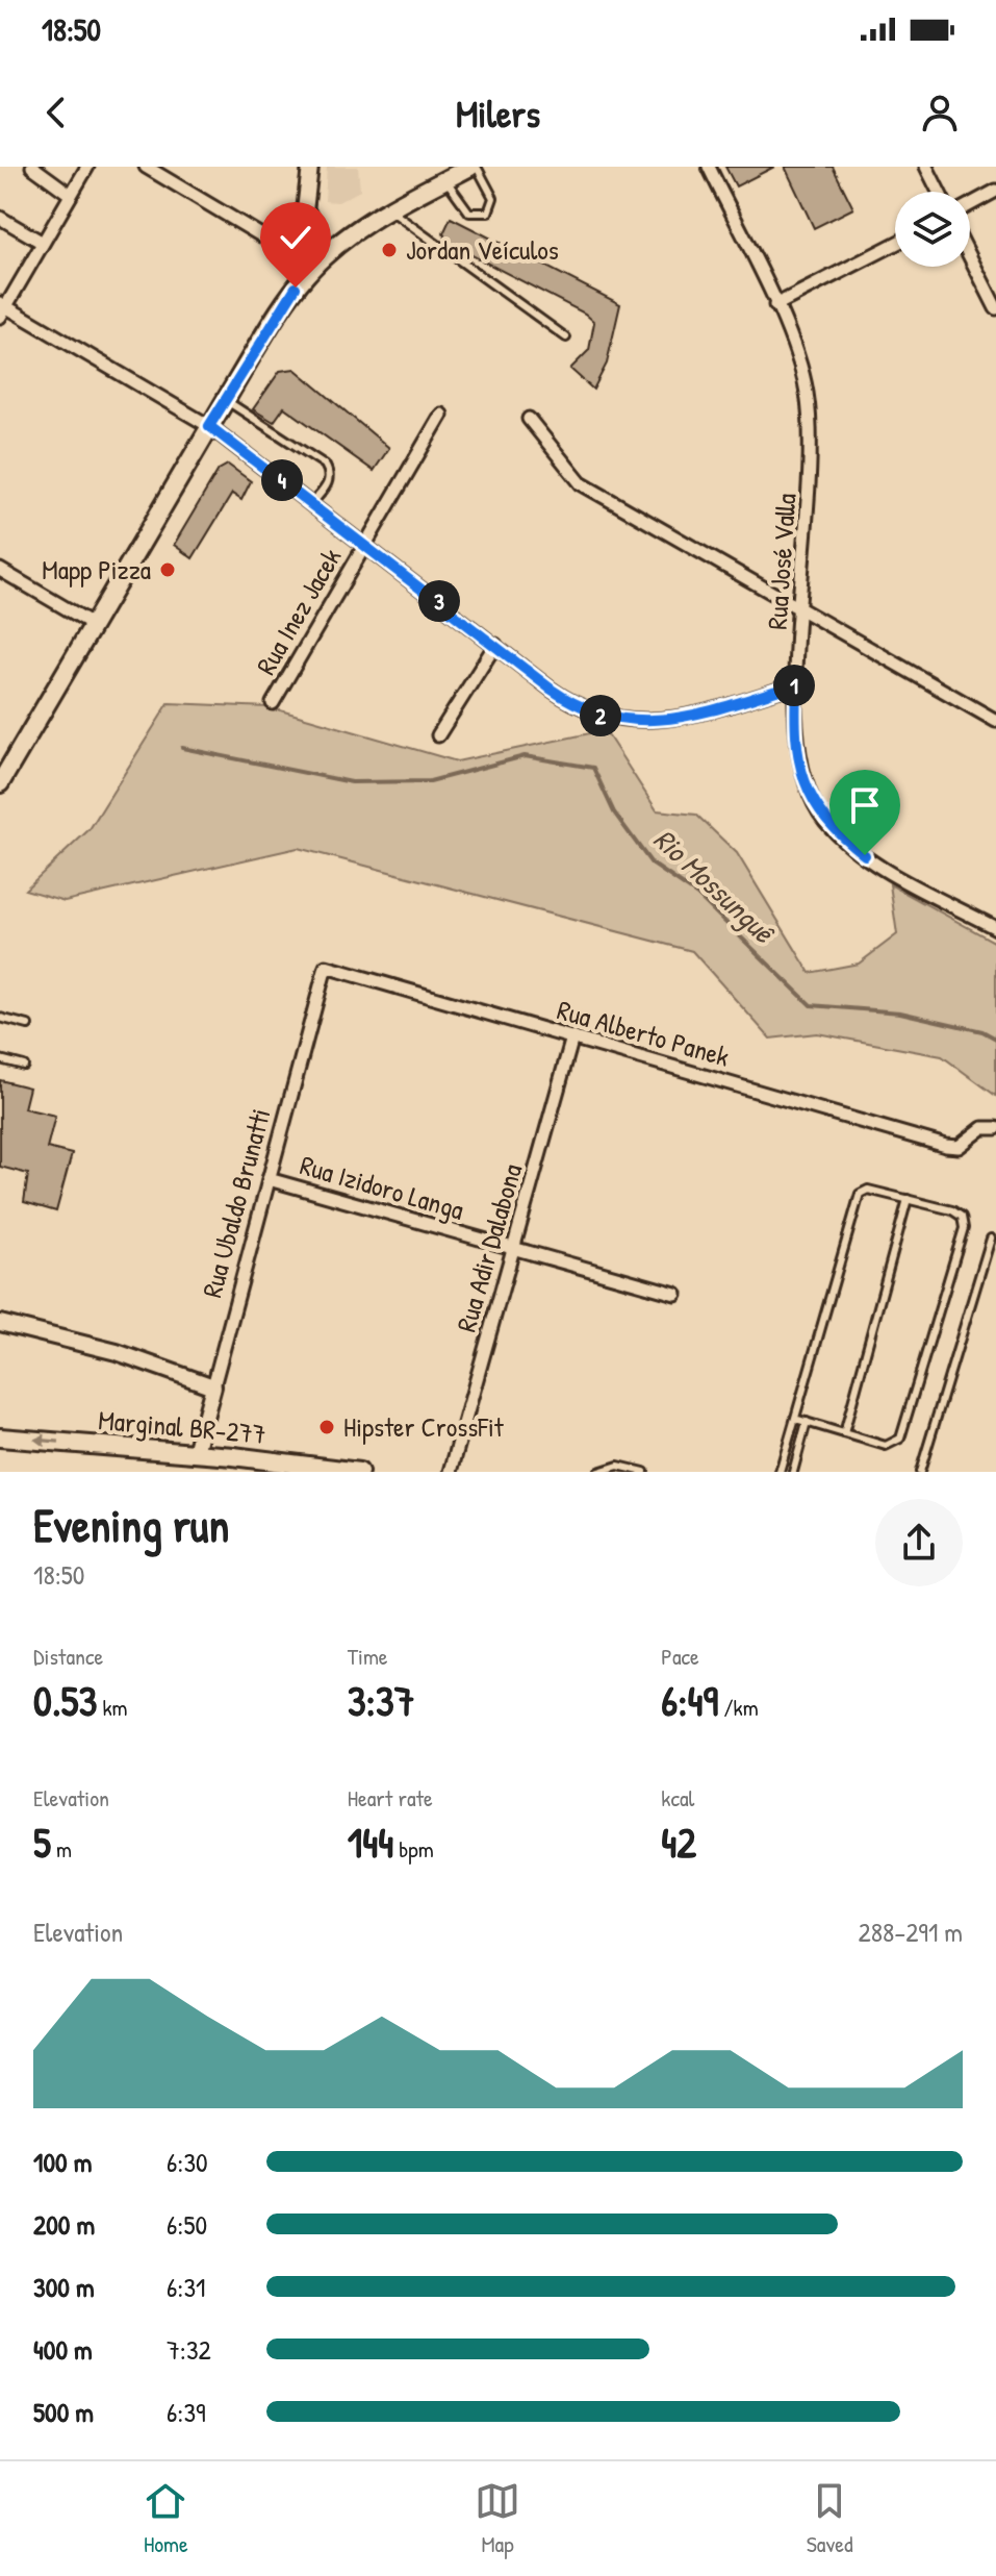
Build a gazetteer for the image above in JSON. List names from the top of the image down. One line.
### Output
{"streets":{"main road":["Marginal BR-277"],"street":["Rua José Valla","Rua Inez Jacek","Rua Alberto Panek","Rua Izidoro Langa","Rua Ubaldo Brunatti","Rua Adir Dalabona"]},"crossings":[["Rua Alberto Panek","Rua Ubaldo Brunatti"],["Rua Alberto Panek","Rua Adir Dalabona"],["Rua Izidoro Langa","Rua Ubaldo Brunatti"],["Rua Izidoro Langa","Rua Adir Dalabona"],["Rua Ubaldo Brunatti","Marginal BR-277"]],"one_way":["Marginal BR-277"],"water":["Rio Mossunguê"],"places":["Jordan Veículos","Mapp Pizza","Hipster CrossFit"],"page":{"status":"18:50","header":"Milers","pins":["4","3","1","2"],"heading":["Evening run","18:50"],"stats":[["Distance","0.53 km"],["Time","3:37"],["Pace","6:49 /km"],["Elevation","5 m"],["Heart rate","144 bpm"],["kcal","42"]],"chart":["Elevation","288–291 m"],"list":[{"name":"100 m","note":"6:30"},{"name":"200 m","note":"6:50"},{"name":"300 m","note":"6:31"},{"name":"400 m","note":"7:32"},{"name":"500 m","note":"6:39"}],"tabs":["Home","Map","Saved"]}}
